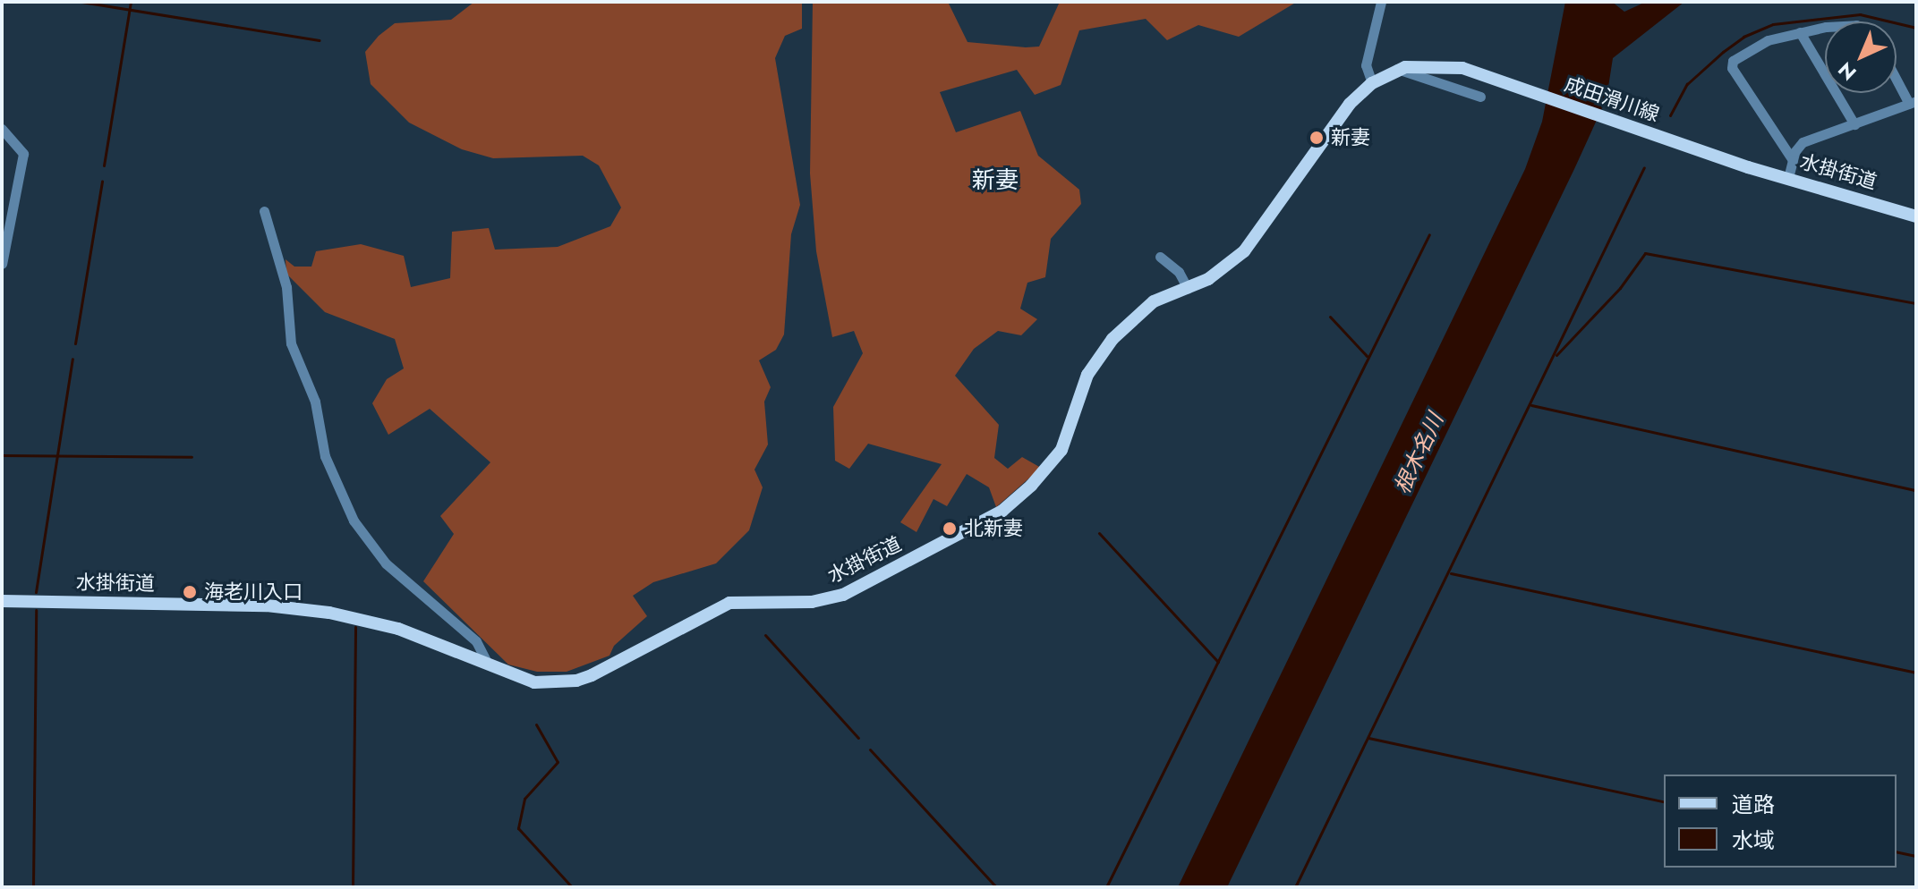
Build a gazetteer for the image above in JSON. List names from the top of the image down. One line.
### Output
{"streets":{"main road":["成田滑川線","水掛街道"]},"crossings":[["成田滑川線","水掛街道"]],"districts":["新妻"],"water":["根木名川"],"places":["新妻","北新妻","海老川入口"],"legend":["道路","水域"],"north":"bottom left"}
